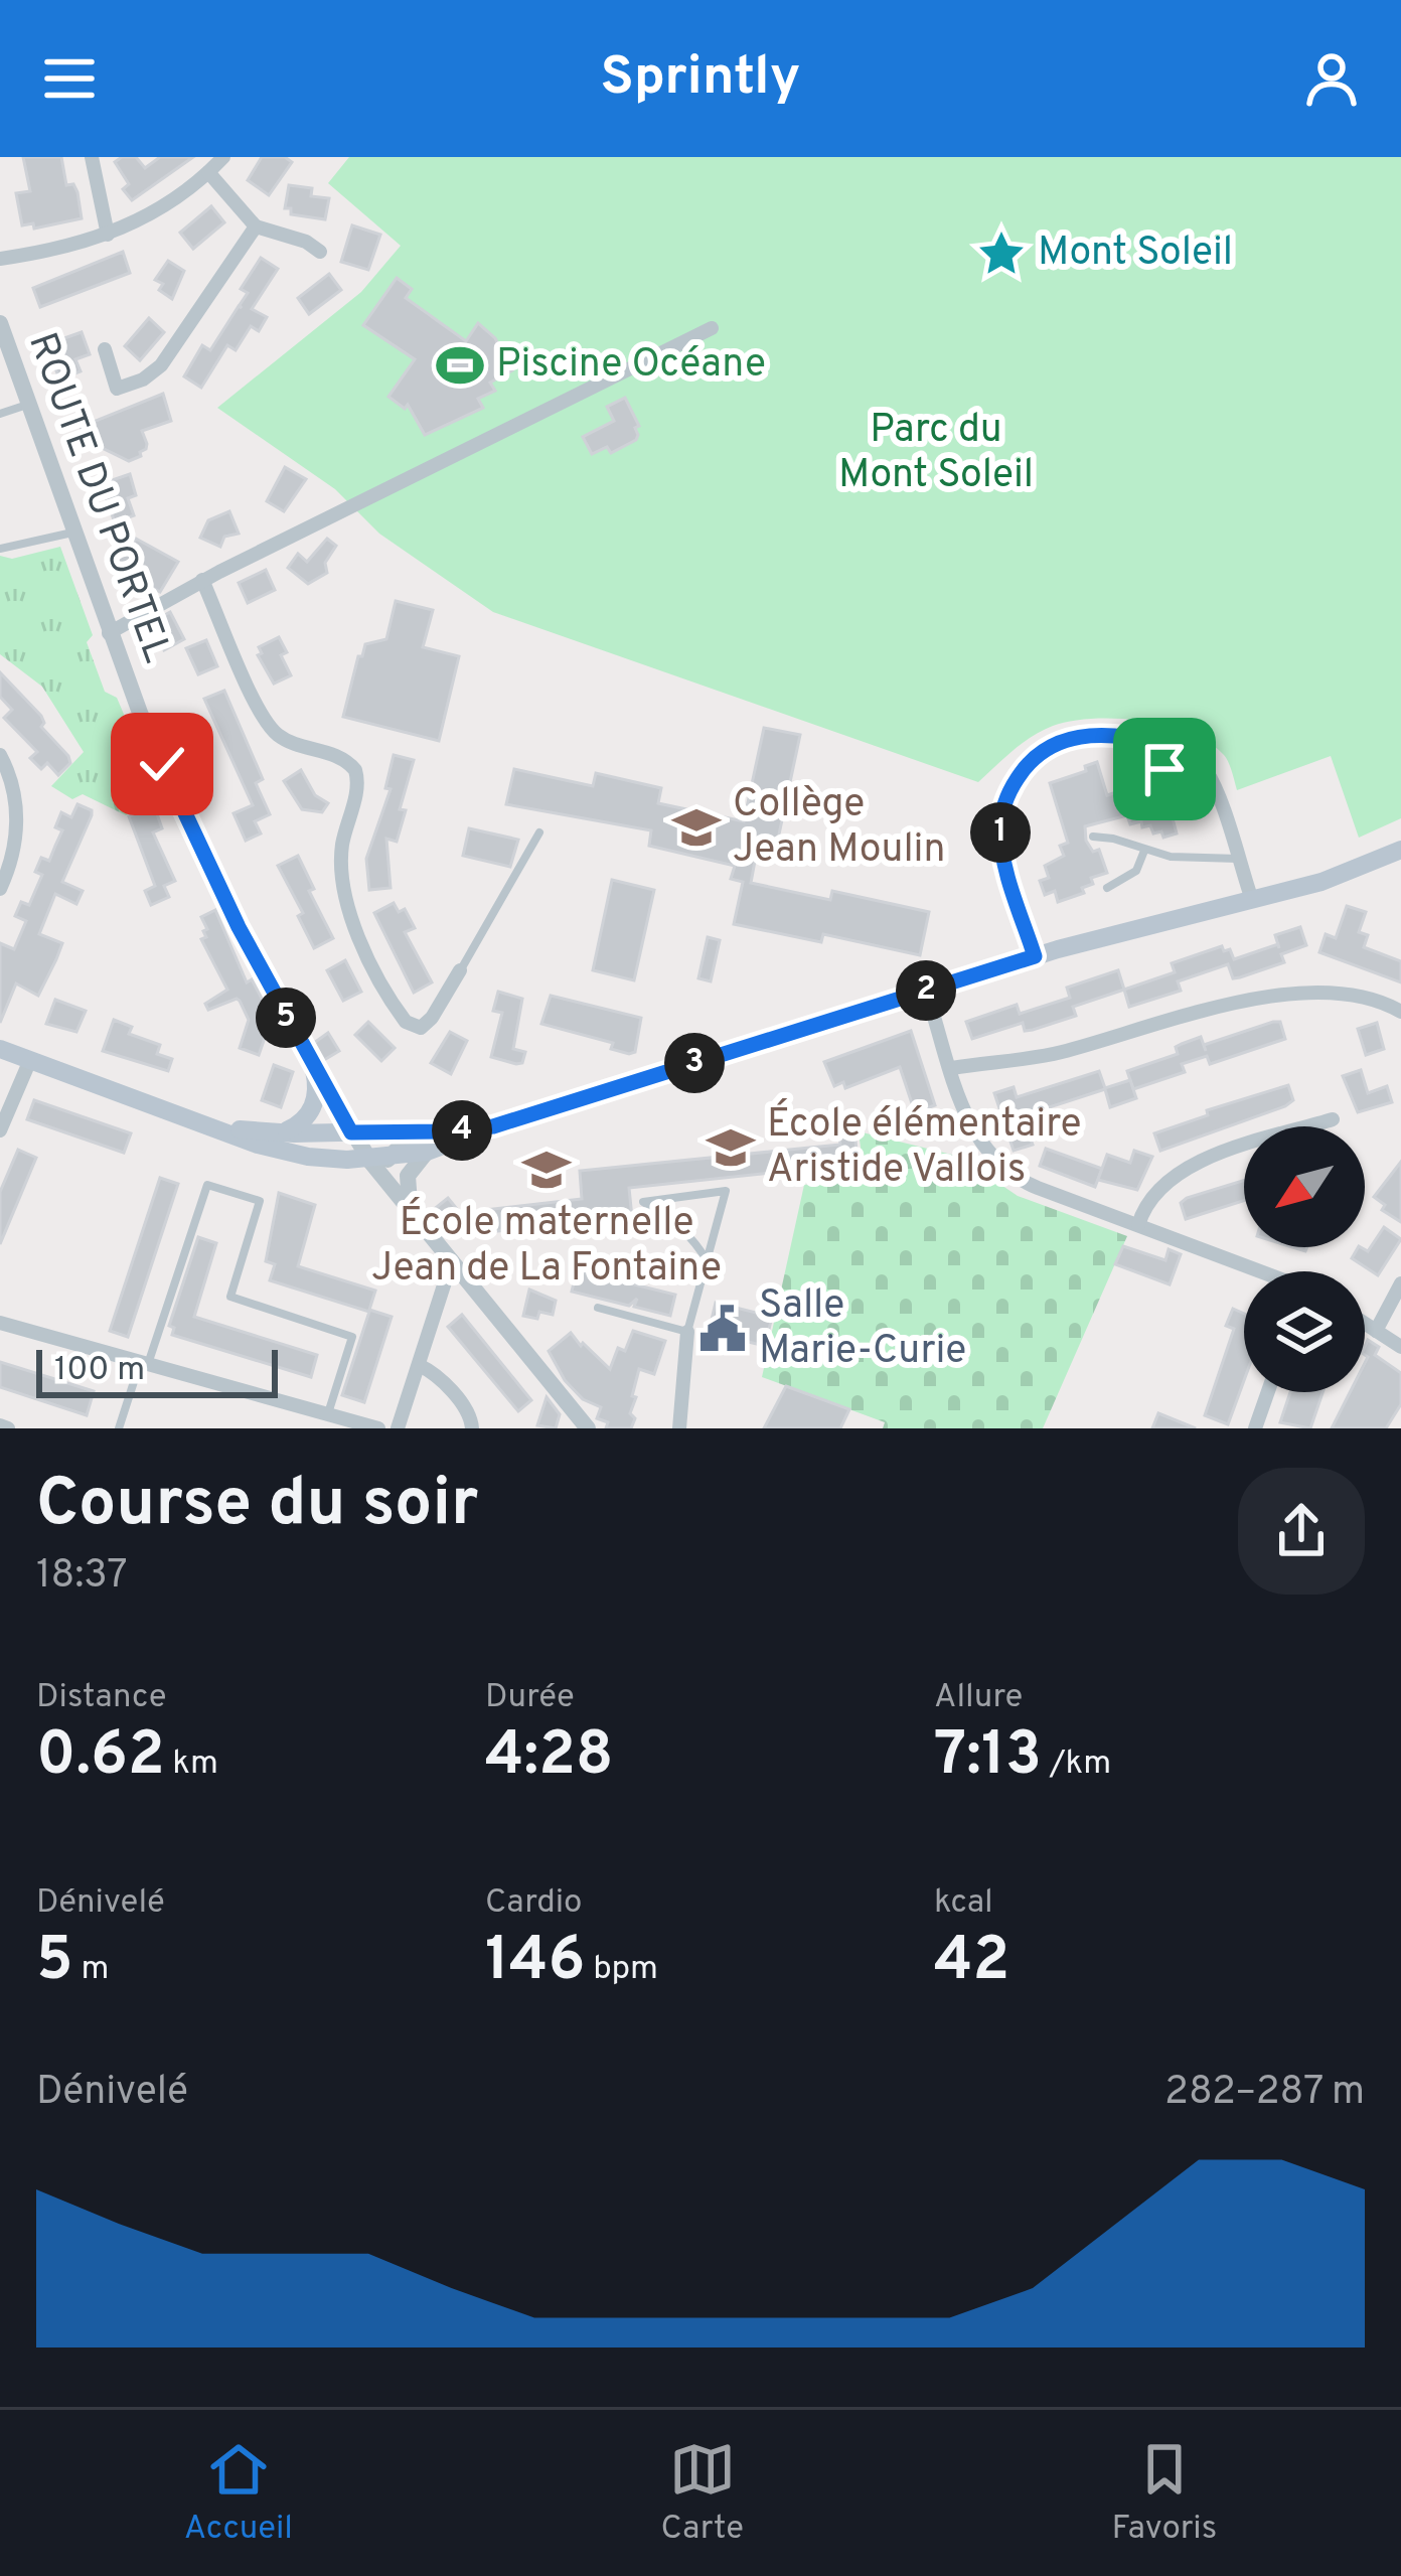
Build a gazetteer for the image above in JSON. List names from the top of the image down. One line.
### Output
{"streets":{"street":["ROUTE DU PORTEL"]},"parks":["Parc du Mont Soleil"],"places":{"place":["Mont Soleil"],"sports":["Piscine Océane"],"school or university":["Collège Jean Moulin","École élémentaire Aristide Vallois","École maternelle Jean de La Fontaine"],"public building":["Salle Marie-Curie"]},"scale_bar":"100 m","north":"bottom left","page":{"header":"Sprintly","pins":["1","2","5","3","4"],"scale":"100 m","heading":["Course du soir","18:37"],"stats":[["Distance","0.62 km"],["Durée","4:28"],["Allure","7:13 /km"],["Dénivelé","5 m"],["Cardio","146 bpm"],["kcal","42"]],"chart":["Dénivelé","282–287 m"],"tabs":["Accueil","Carte","Favoris"]}}
